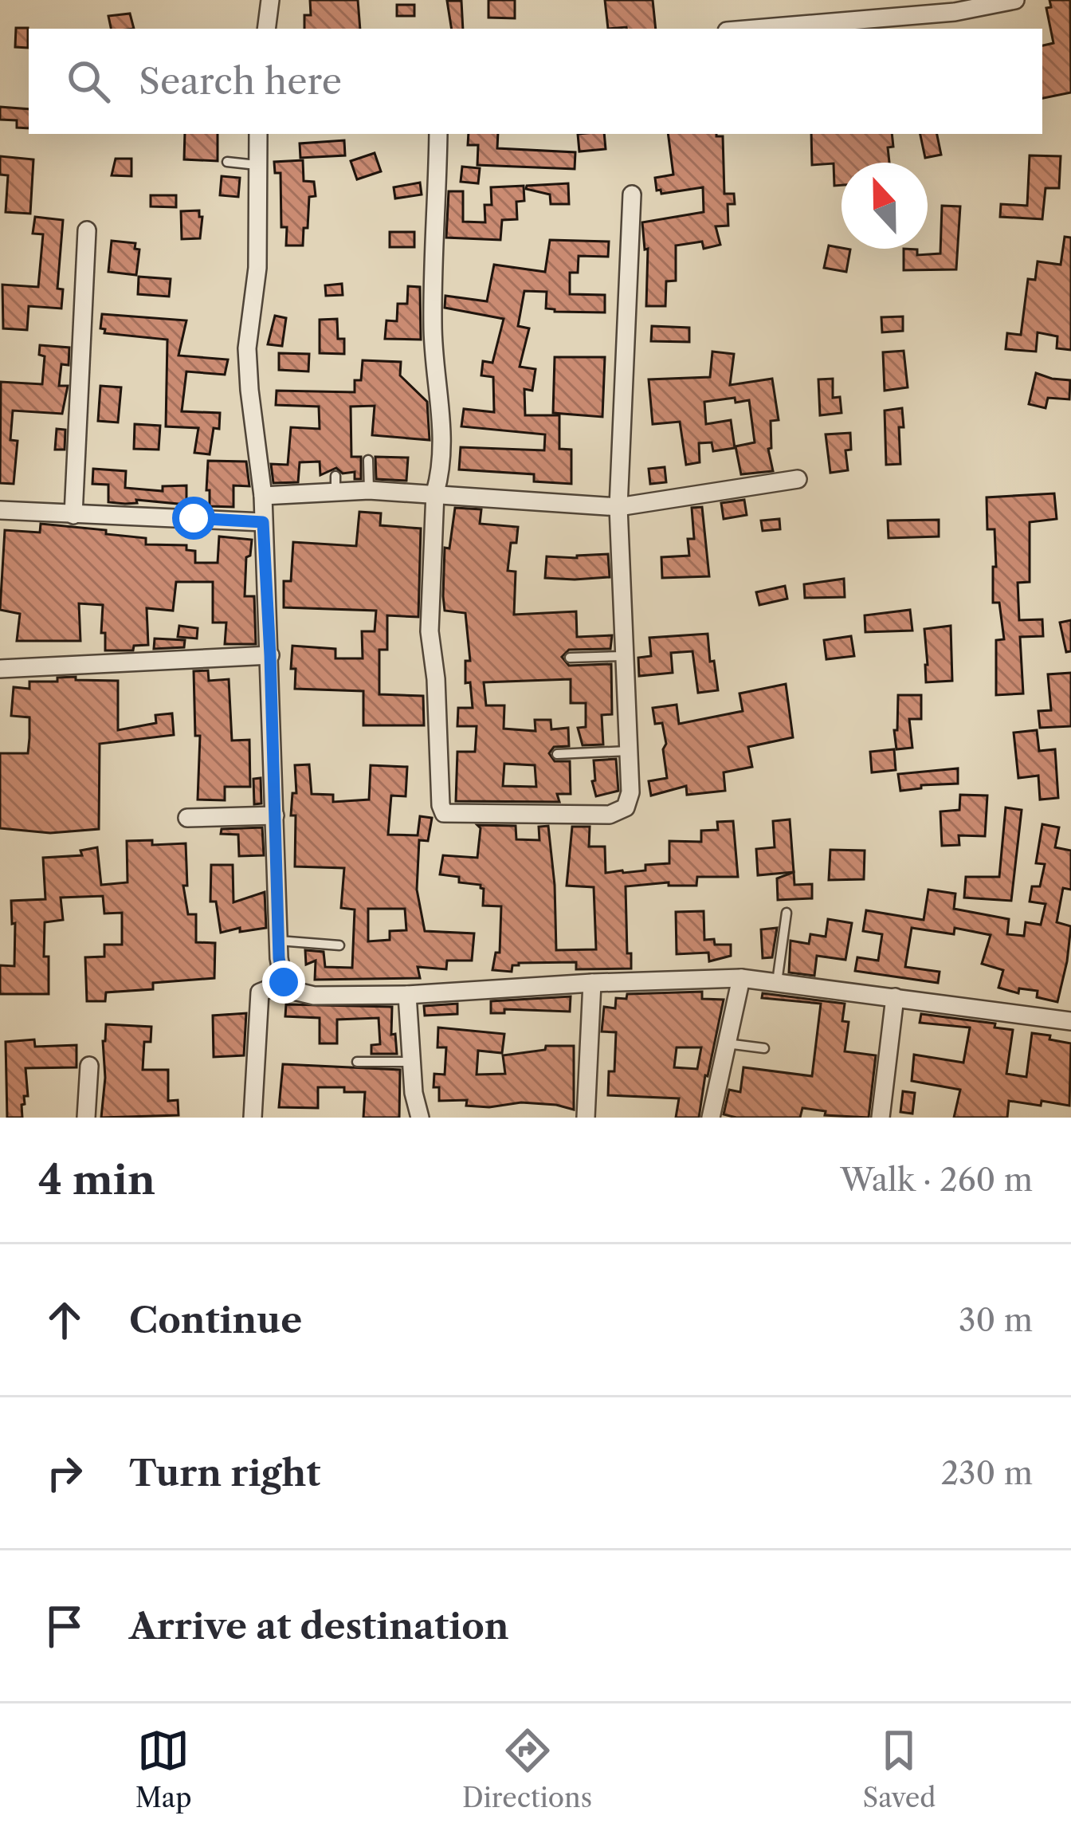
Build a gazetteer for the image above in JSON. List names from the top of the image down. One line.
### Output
{"north":"top","page":{"search":"Search here","heading":["4 min","Walk · 260 m"],"list":[["Continue","30 m"],["Turn right","230 m"],"Arrive at destination"],"nav":["Map","Directions","Saved"]}}
